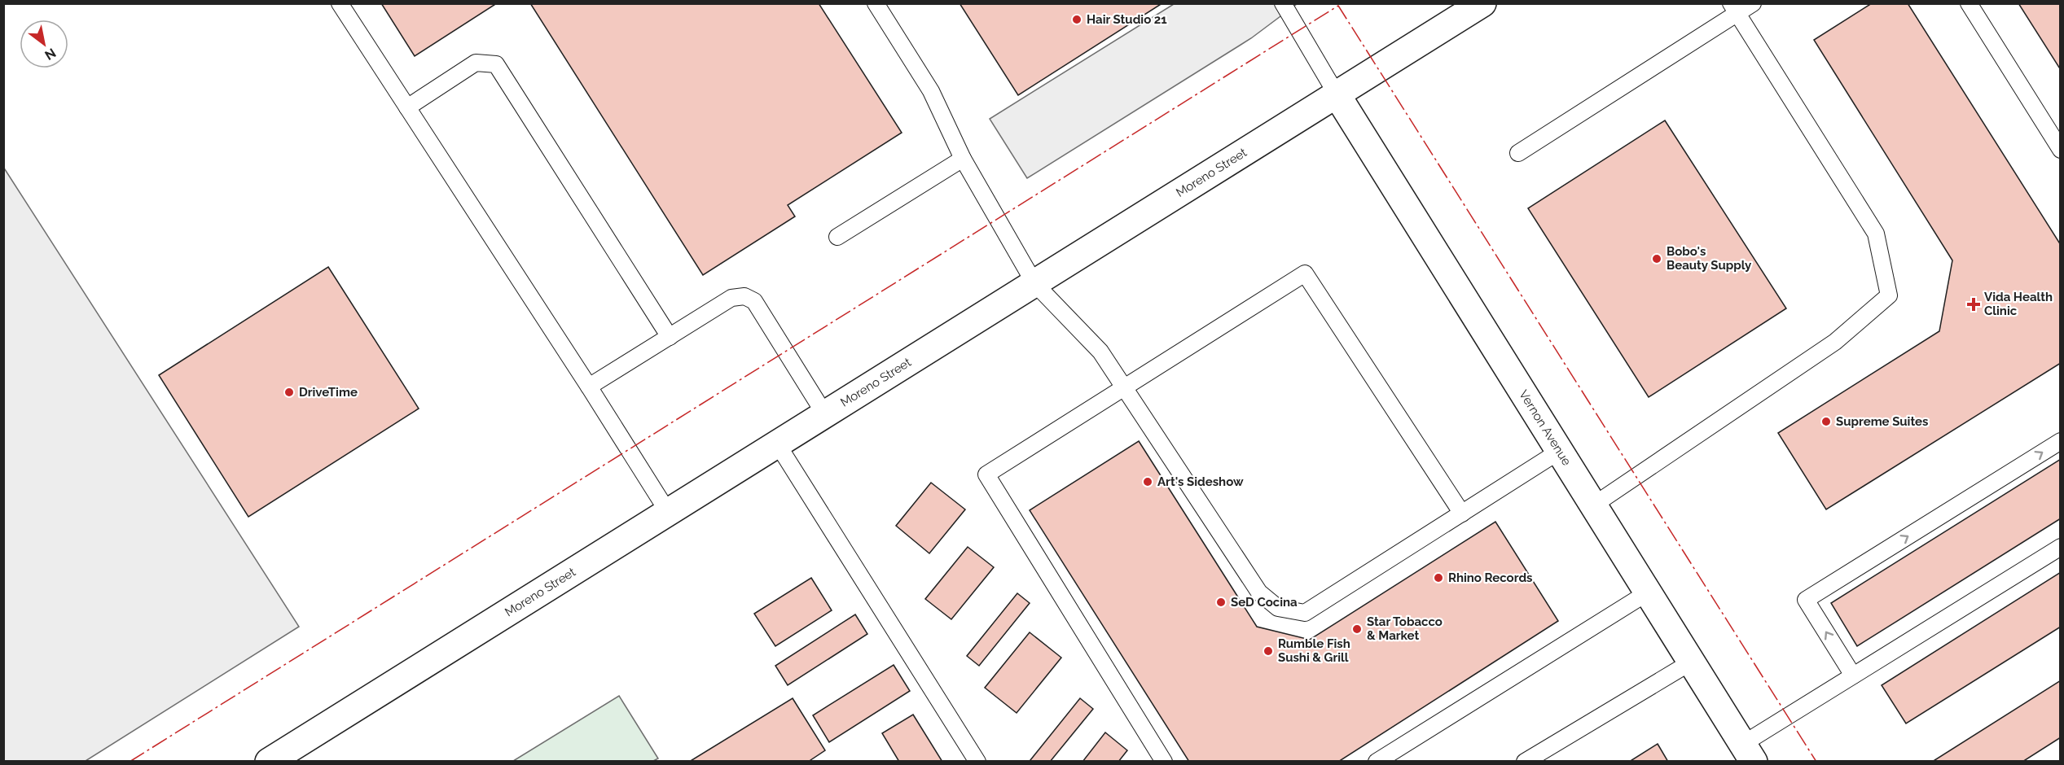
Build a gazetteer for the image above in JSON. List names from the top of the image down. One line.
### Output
{"streets":{"street":["Moreno Street","Vernon Avenue"]},"crossings":[["Moreno Street","Vernon Avenue"]],"places":{"other":["Hair Studio 21","Bobo's Beauty Supply","DriveTime","Supreme Suites","Art's Sideshow","Rhino Records","SeD Cocina","Star Tobacco & Market","Rumble Fish Sushi & Grill"],"health":["Vida Health Clinic"]},"north":"bottom right"}
